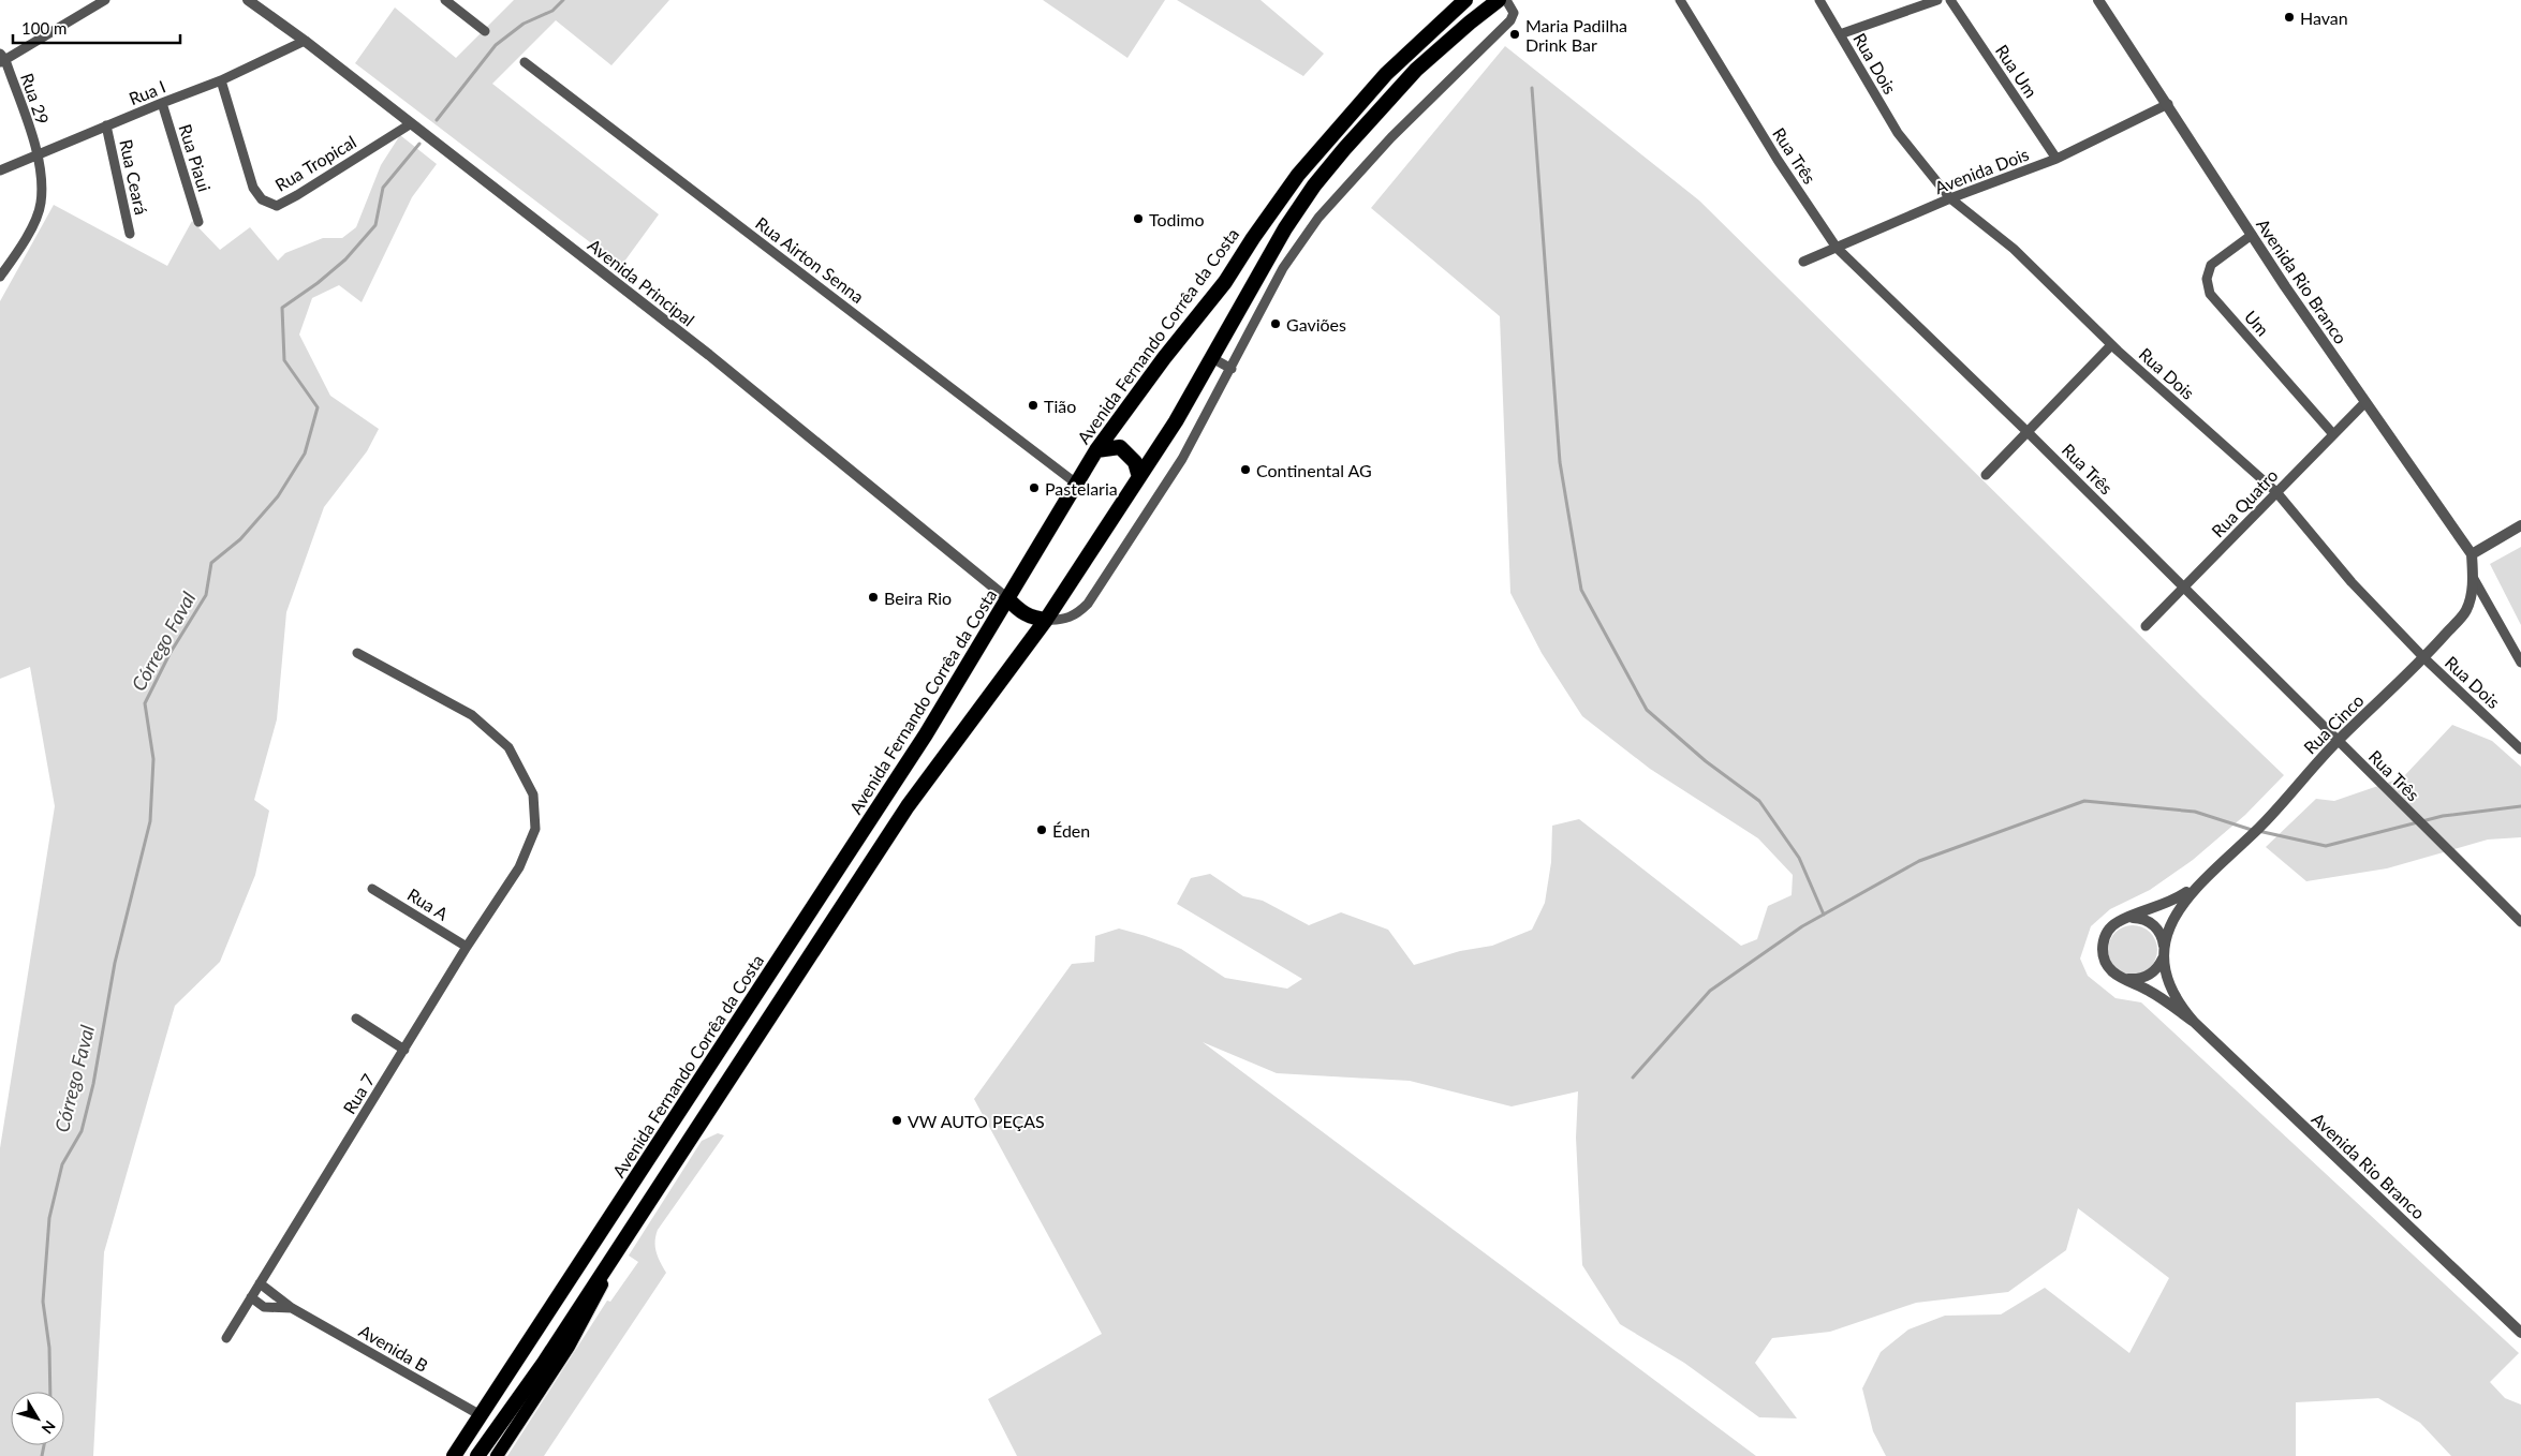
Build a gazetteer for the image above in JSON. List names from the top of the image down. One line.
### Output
{"streets":{"highway":["Avenida Fernando Corrêa da Costa"],"street":["Rua Dois","Rua Um","Rua I","Rua 29","Rua Três","Rua Piaui","Rua Tropical","Avenida Dois","Rua Ceará","Rua Airton Senna","Avenida Rio Branco","Avenida Principal","Um","Rua Quatro","Rua Cinco","Rua A","Rua 7","Avenida B"]},"crossings":[["Rua Dois","Avenida Dois"],["Rua Dois","Rua Quatro"],["Rua Dois","Rua Cinco"],["Rua Um","Avenida Dois"],["Rua I","Rua 29"],["Rua I","Rua Piaui"],["Rua I","Rua Tropical"],["Rua I","Rua Ceará"],["Rua I","Avenida Principal"],["Rua Três","Avenida Dois"],["Rua Três","Rua Quatro"],["Rua Três","Rua Cinco"],["Rua Tropical","Avenida Principal"],["Avenida Dois","Avenida Rio Branco"],["Rua Airton Senna","Avenida Fernando Corrêa da Costa"],["Avenida Rio Branco","Um"],["Avenida Rio Branco","Rua Quatro"],["Avenida Rio Branco","Rua Cinco"],["Avenida Principal","Avenida Fernando Corrêa da Costa"],["Um","Rua Quatro"],["Avenida Fernando Corrêa da Costa","Avenida B"],["Rua A","Rua 7"],["Rua 7","Avenida B"]],"water":["Córrego Faval"],"places":["Havan","Maria Padilha Drink Bar","Todimo","Gaviões","Tião","Continental AG","Pastelaria","Beira Rio","Éden","VW AUTO PEÇAS"],"scale_bar":"100 m","north":"bottom right"}
